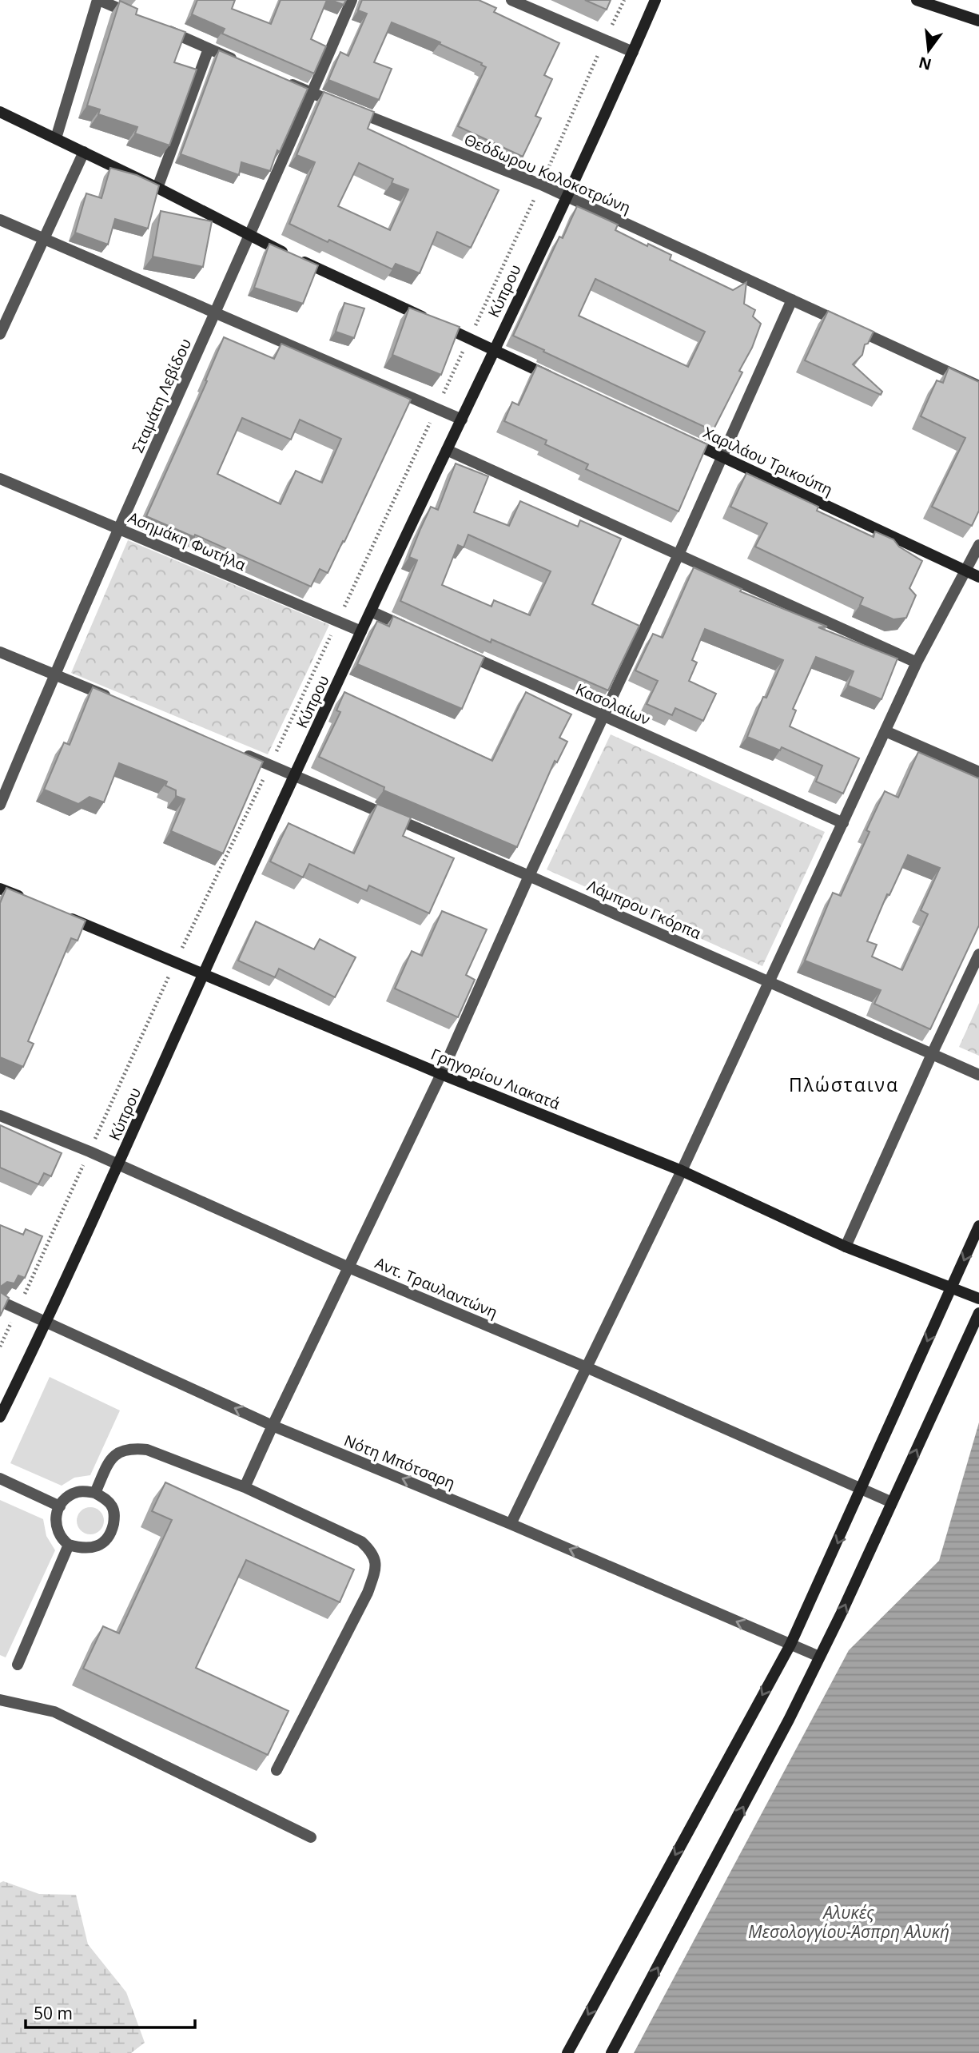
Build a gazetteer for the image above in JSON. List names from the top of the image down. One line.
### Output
{"streets":{"street":["Θεόδωρου Κολοκοτρώνη","Κύπρου","Σταμάτη Λεβίδου","Χαριλάου Τρικούπη","Ασημάκη Φωτήλα","Κασολαίων","Λάμπρου Γκόρπα","Γρηγορίου Λιακατά","Αντ. Τραυλαντώνη","Νότη Μπότσαρη"]},"crossings":[["Θεόδωρου Κολοκοτρώνη","Κύπρου"],["Θεόδωρου Κολοκοτρώνη","Σταμάτη Λεβίδου"],["Κύπρου","Ασημάκη Φωτήλα"],["Κύπρου","Λάμπρου Γκόρπα"],["Κύπρου","Γρηγορίου Λιακατά"],["Κύπρου","Αντ. Τραυλαντώνη"],["Κύπρου","Νότη Μπότσαρη"],["Σταμάτη Λεβίδου","Ασημάκη Φωτήλα"]],"one_way":["Νότη Μπότσαρη"],"districts":["Πλώσταινα"],"water":["Αλυκές Μεσολογγίου-Άσπρη Αλυκή"],"scale_bar":"50 m","north":"bottom"}
